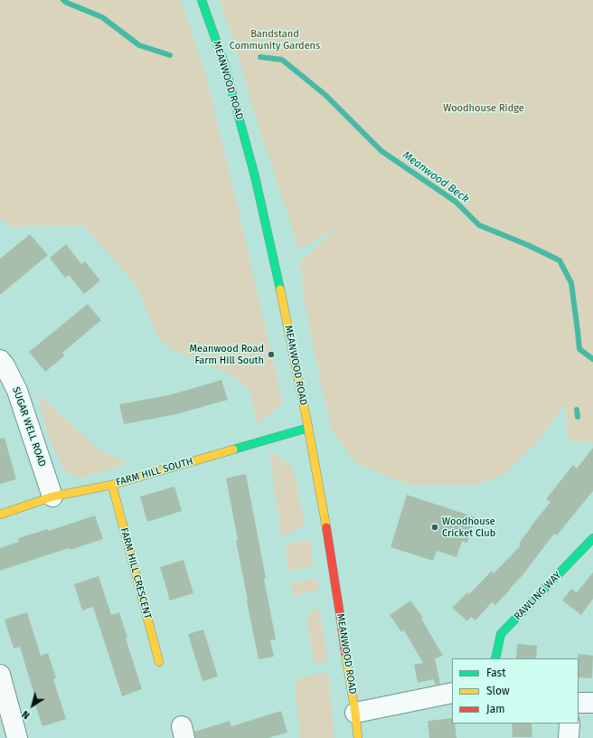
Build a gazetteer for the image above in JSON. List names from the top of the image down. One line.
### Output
{"streets":{"street":["MEANWOOD ROAD","SUGAR WELL ROAD","FARM HILL SOUTH","FARM HILL CRESCENT","RAWLING WAY"]},"crossings":[["MEANWOOD ROAD","FARM HILL SOUTH"],["SUGAR WELL ROAD","FARM HILL SOUTH"],["FARM HILL SOUTH","FARM HILL CRESCENT"]],"water":["Meanwood Beck"],"parks":["Bandstand Community Gardens","Woodhouse Ridge"],"places":["Meanwood Road Farm Hill South","Woodhouse Cricket Club"],"legend":["Fast","Slow","Jam"],"north":"bottom left"}
